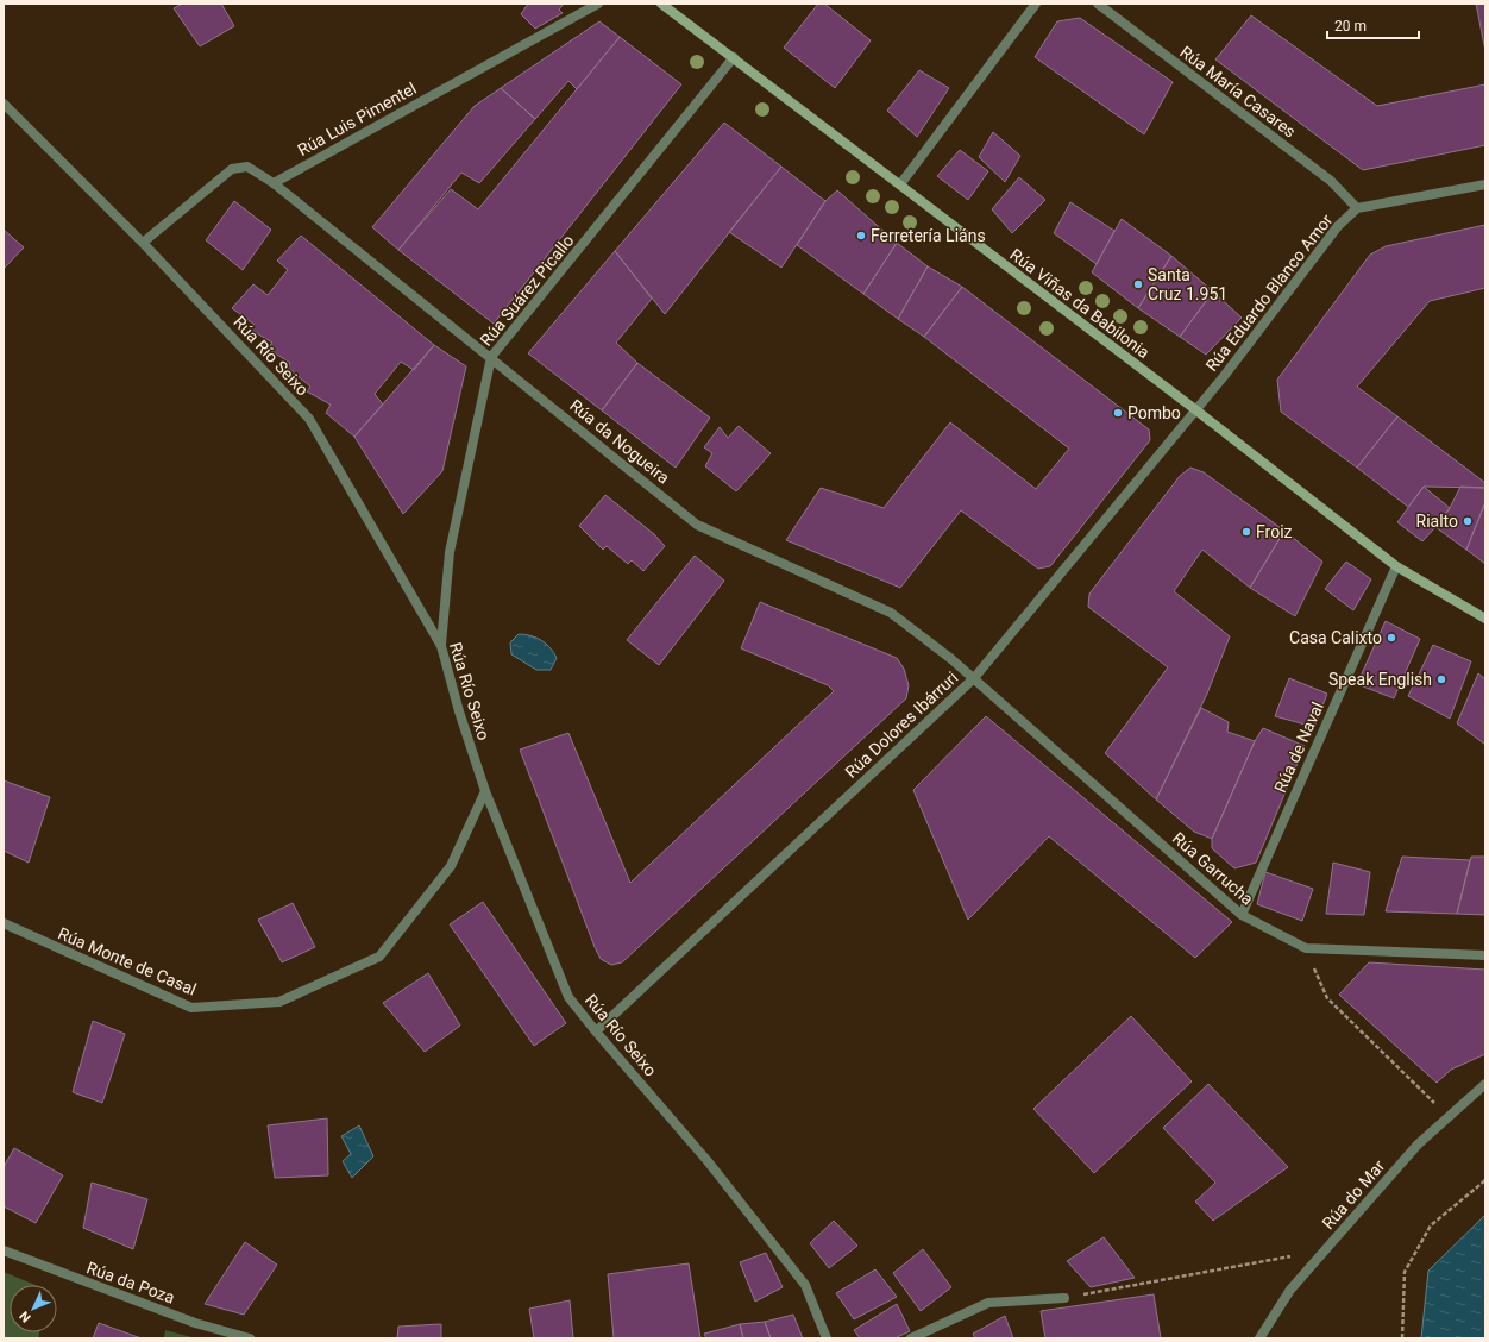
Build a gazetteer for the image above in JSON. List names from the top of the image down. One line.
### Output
{"streets":{"main road":["Rúa Viñas da Babilonia"],"street":["Rúa María Casares","Rúa Luis Pimentel","Rúa Suárez Picallo","Rúa Eduardo Blanco Amor","Rúa Río Seixo","Rúa da Nogueira","Rúa Dolores Ibárruri","Rúa de Naval","Rúa Garrucha","Rúa Monte de Casal","Rúa do Mar","Rúa da Poza"]},"crossings":[["Rúa María Casares","Rúa Eduardo Blanco Amor"],["Rúa Luis Pimentel","Rúa da Nogueira"],["Rúa Suárez Picallo","Rúa Viñas da Babilonia"],["Rúa Suárez Picallo","Rúa Río Seixo"],["Rúa Suárez Picallo","Rúa da Nogueira"],["Rúa Eduardo Blanco Amor","Rúa Viñas da Babilonia"],["Rúa Eduardo Blanco Amor","Rúa Dolores Ibárruri"],["Rúa Viñas da Babilonia","Rúa Dolores Ibárruri"],["Rúa Viñas da Babilonia","Rúa de Naval"],["Rúa Río Seixo","Rúa Dolores Ibárruri"],["Rúa Río Seixo","Rúa Monte de Casal"],["Rúa da Nogueira","Rúa Dolores Ibárruri"],["Rúa da Nogueira","Rúa Garrucha"],["Rúa Dolores Ibárruri","Rúa Garrucha"],["Rúa de Naval","Rúa Garrucha"]],"places":["Ferretería Liáns","Santa Cruz 1.951","Pombo","Rialto","Froiz","Casa Calixto","Speak English"],"scale_bar":"20 m","north":"bottom left"}
